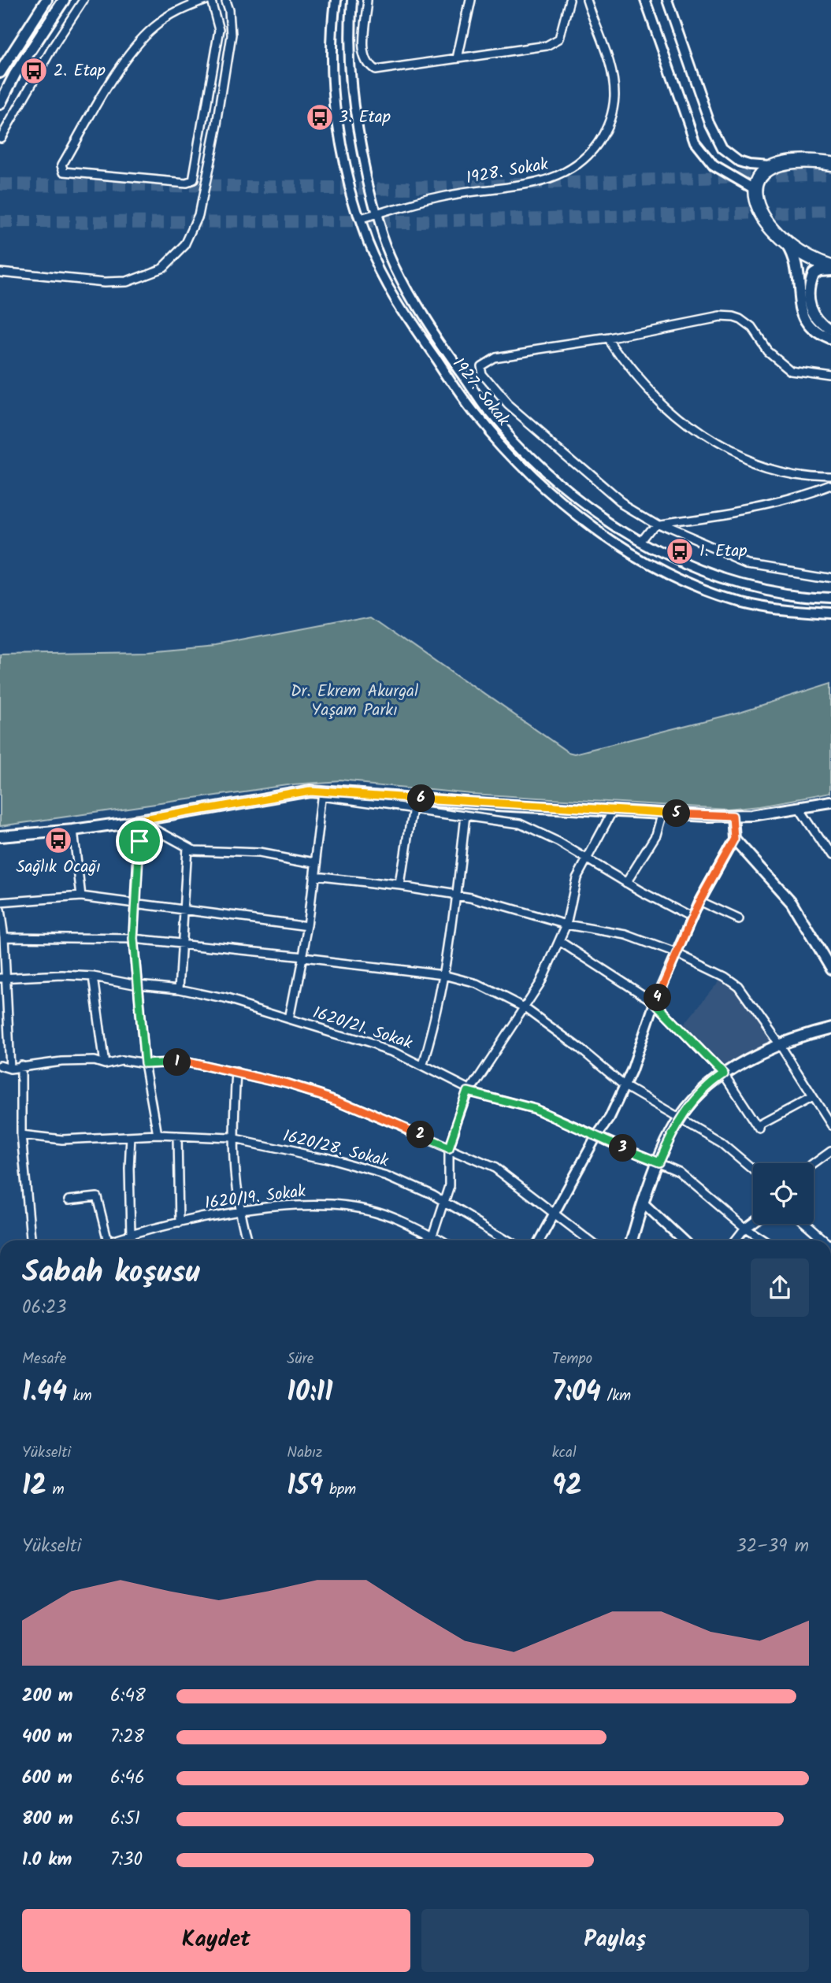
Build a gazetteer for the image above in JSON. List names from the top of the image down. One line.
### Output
{"streets":{"street":["1928. Sokak","1927. Sokak","1620/21. Sokak","1620/28. Sokak","1620/19. Sokak"]},"crossings":[["1928. Sokak","1927. Sokak"]],"parks":["Dr. Ekrem Akurgal Yaşam Parkı"],"places":{"bus stop":["2. Etap","3. Etap","1. Etap","Sağlık Ocağı"]},"page":{"pins":["6","5","4","1","2","3"],"heading":["Sabah koşusu","06:23"],"stats":[["Mesafe","1.44 km"],["Süre","10:11"],["Tempo","7:04 /km"],["Yükselti","12 m"],["Nabız","159 bpm"],["kcal","92"]],"chart":["Yükselti","32–39 m"],"list":[{"name":"200 m","note":"6:48"},{"name":"400 m","note":"7:28"},{"name":"600 m","note":"6:46"},{"name":"800 m","note":"6:51"},{"name":"1.0 km","note":"7:30"}],"buttons":["Kaydet","Paylaş"]}}
